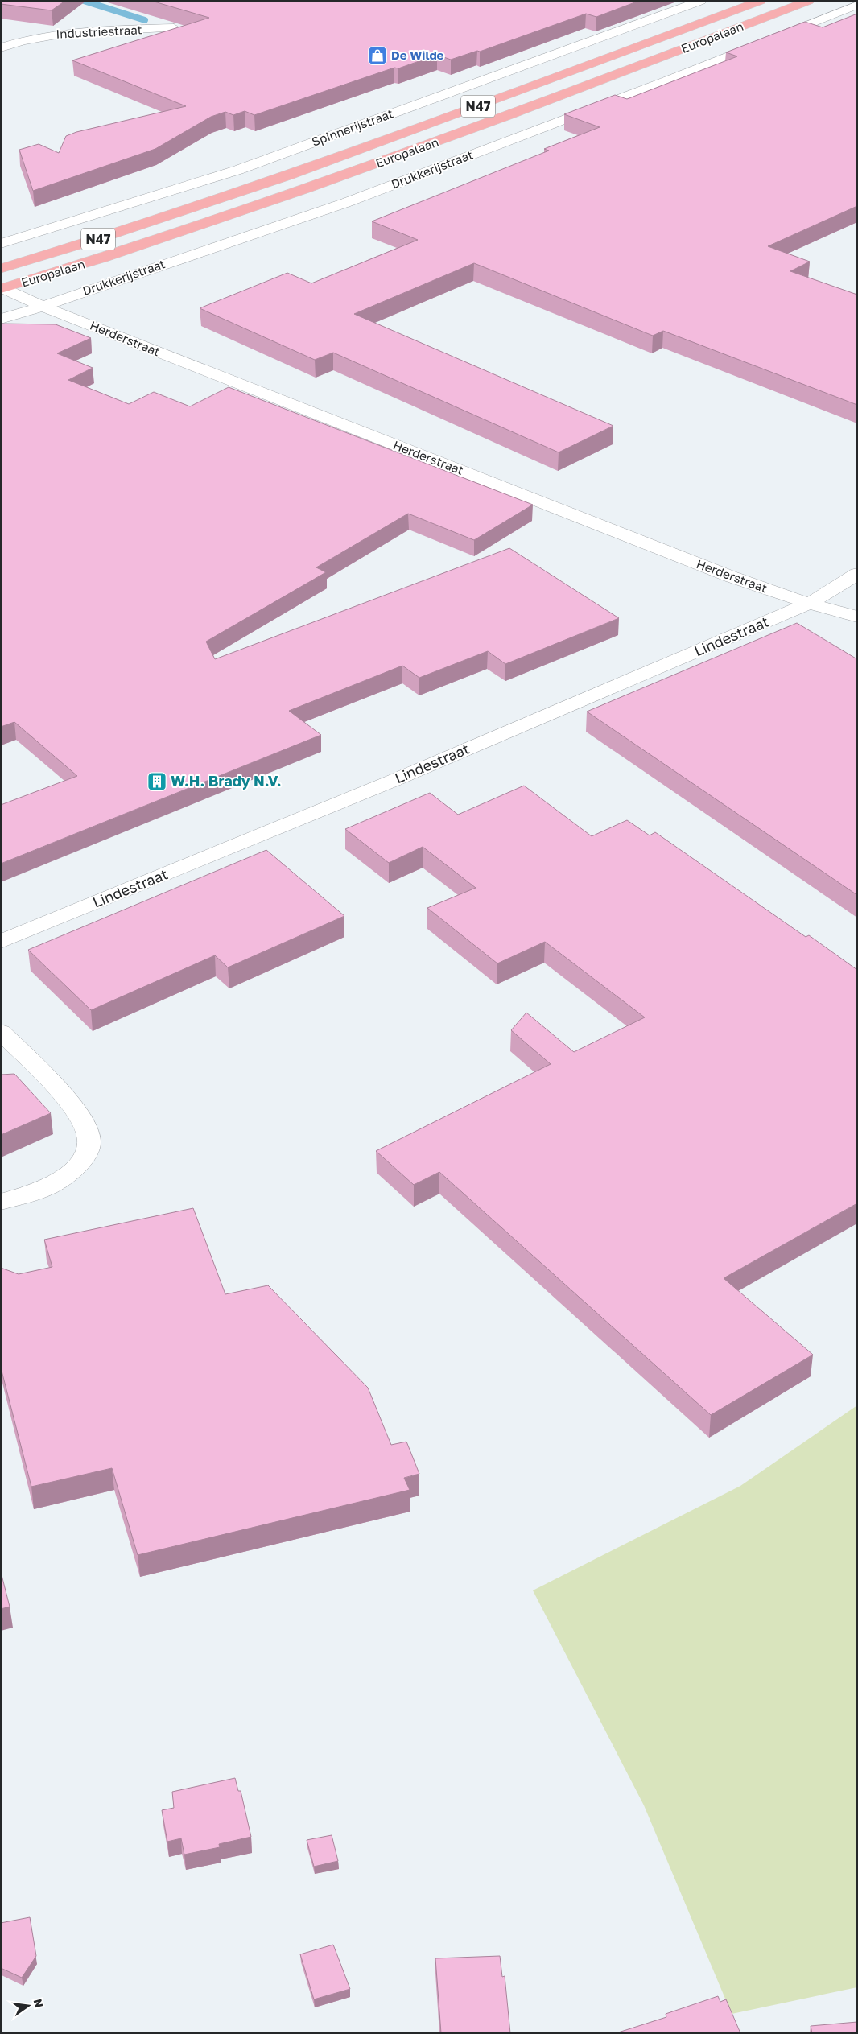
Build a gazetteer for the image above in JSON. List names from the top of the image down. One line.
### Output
{"streets":{"highway":["Europalaan","N47"],"street":["Industriestraat","Spinnerijstraat","Drukkerijstraat","Herderstraat","Lindestraat"]},"crossings":[["Europalaan","Herderstraat"],["Drukkerijstraat","Herderstraat"],["Herderstraat","Lindestraat"]],"places":{"shop":["De Wilde"],"building":["W.H. Brady N.V."]},"north":"right"}
